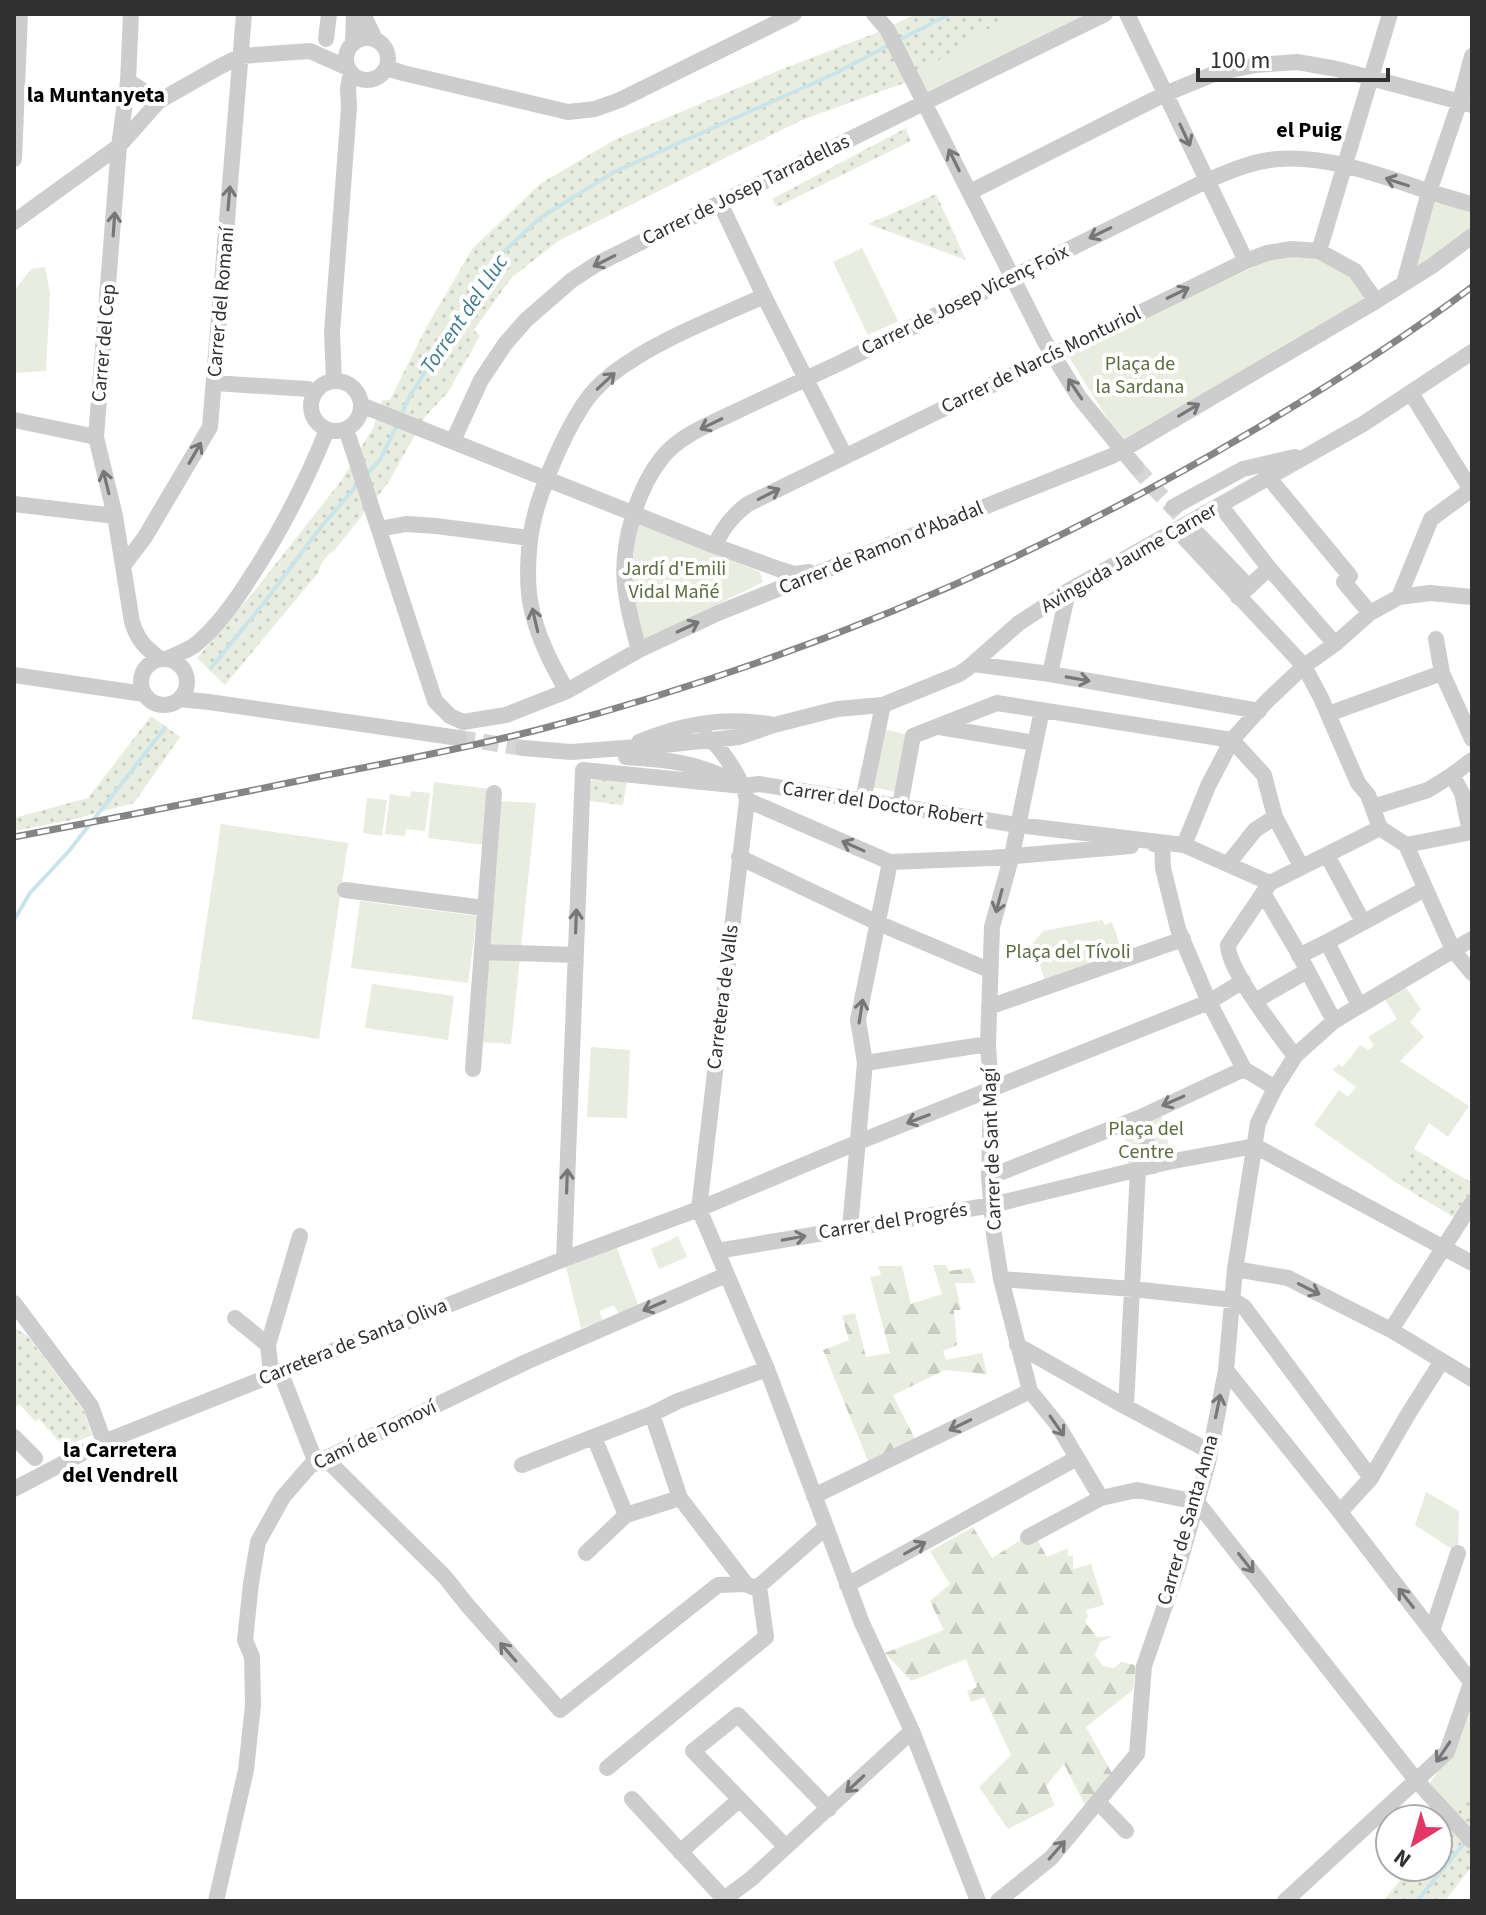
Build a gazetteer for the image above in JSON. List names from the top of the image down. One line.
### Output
{"streets":{"street":["Carrer de Josep Tarradellas","Carrer de Josep Vicenç Foix","Carrer del Romaní","Carrer del Cep","Carrer de Narcís Monturiol","Carrer de Ramon d'Abadal","Avinguda Jaume Carner","Carrer del Doctor Robert","Carretera de Valls","Carrer de Sant Magí","Carrer del Progrés","Carretera de Santa Oliva","Camí de Tomoví","Carrer de Santa Anna"]},"crossings":[["Carrer de Josep Vicenç Foix","Carrer de Ramon d'Abadal"],["Carrer del Romaní","Carrer del Cep"],["Carrer de Narcís Monturiol","Carrer de Ramon d'Abadal"],["Carrer del Doctor Robert","Carretera de Valls"],["Carrer del Doctor Robert","Carrer de Sant Magí"],["Carretera de Valls","Carretera de Santa Oliva"],["Carrer de Sant Magí","Carrer del Progrés"],["Carrer de Sant Magí","Carretera de Santa Oliva"],["Carrer del Progrés","Carrer de Santa Anna"]],"one_way":["Carrer del Cep","Carrer de Narcís Monturiol"],"districts":["la Muntanyeta","el Puig","la Carretera del Vendrell"],"water":["Torrent del Lluc"],"parks":["Plaça de la Sardana","Jardí d'Emili Vidal Mañé","Plaça del Tívoli","Plaça del Centre"],"scale_bar":"100 m","north":"bottom left"}
